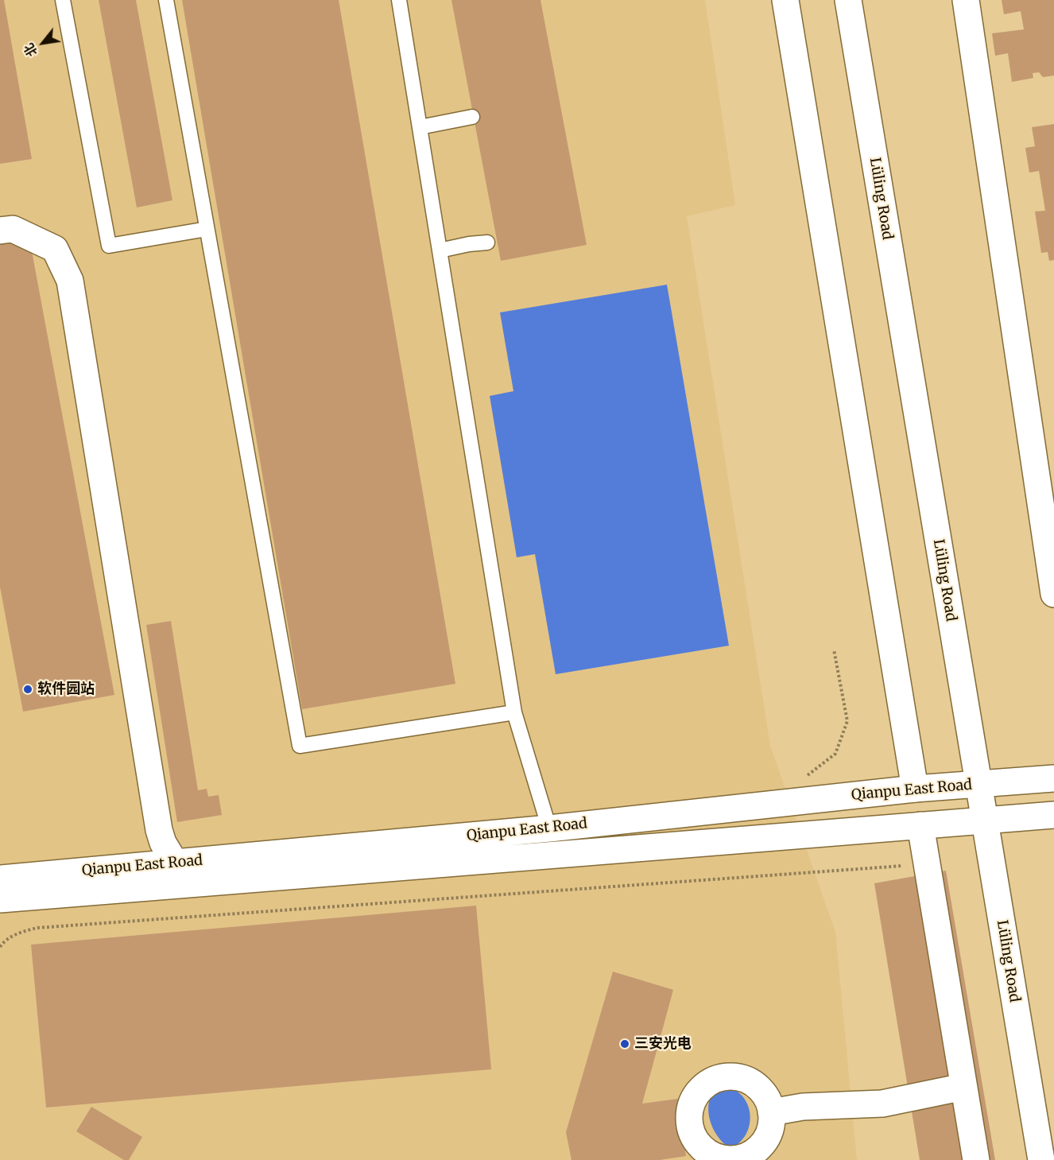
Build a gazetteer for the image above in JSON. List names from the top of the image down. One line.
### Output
{"streets":{"main road":["Lüling Road","Qianpu East Road"]},"crossings":[["Lüling Road","Qianpu East Road"]],"places":["软件园站","三安光电"],"north":"bottom left"}
